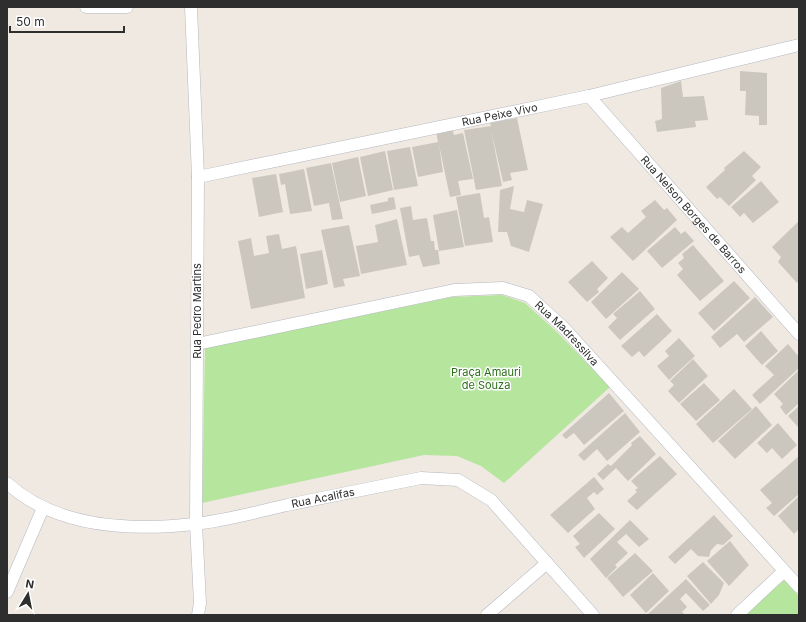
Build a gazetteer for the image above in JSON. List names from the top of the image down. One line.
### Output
{"streets":{"street":["Rua Peixe Vivo","Rua Nelson Borges de Barros","Rua Pedro Martins","Rua Madressilva","Rua Acalifas"]},"crossings":[["Rua Peixe Vivo","Rua Nelson Borges de Barros"],["Rua Peixe Vivo","Rua Pedro Martins"],["Rua Pedro Martins","Rua Madressilva"],["Rua Pedro Martins","Rua Acalifas"]],"parks":["Praça Amauri de Souza"],"scale_bar":"50 m","north":"top"}
